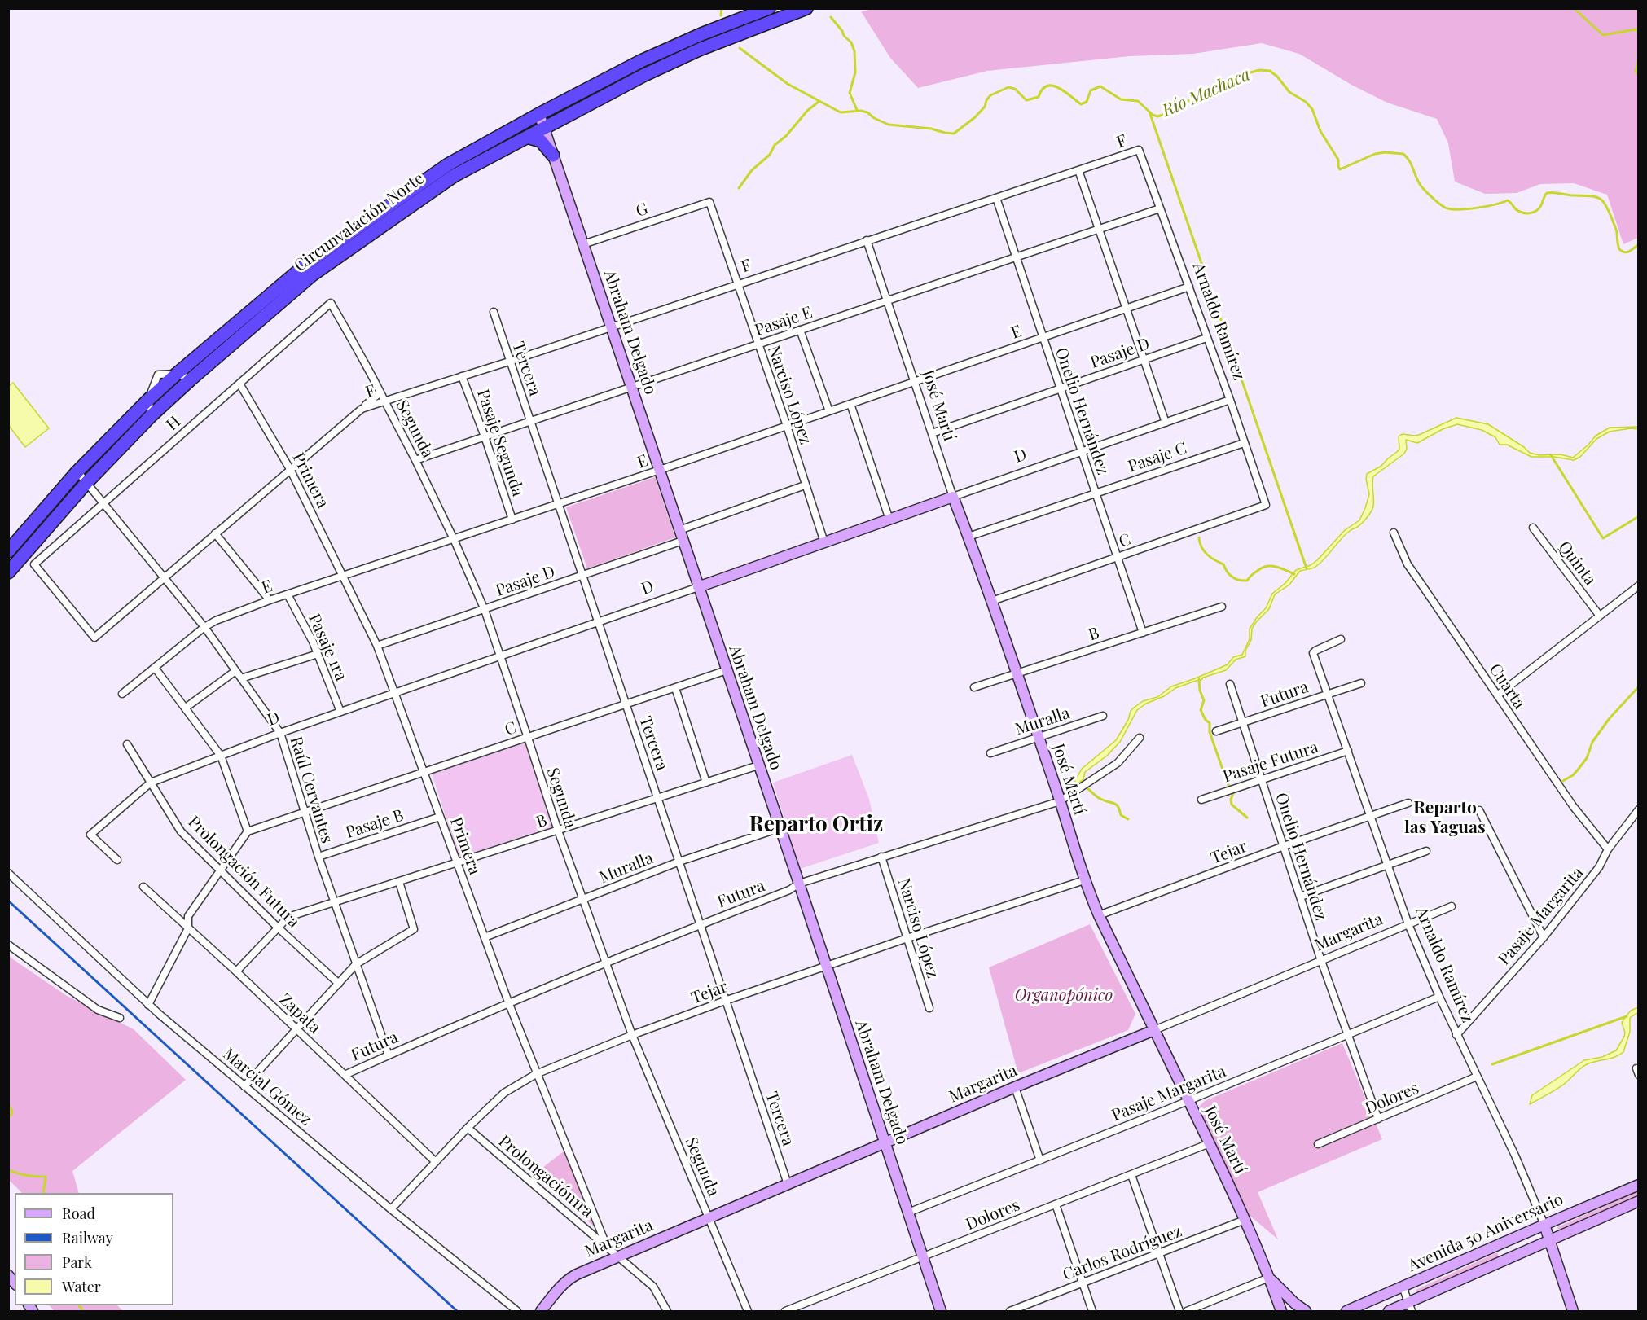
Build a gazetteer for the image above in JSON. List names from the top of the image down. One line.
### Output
{"streets":{"highway":["Circunvalación Norte"],"street":["F","G","Pasaje E","Arnaldo Ramírez","Abraham Delgado","E","Pasaje D","Tercera","Narciso López","José Martí","Onelio Hernández","H","Segunda","Pasaje Segunda","D","Pasaje C","Primera","C","Quinta","B","Pasaje 1ra","Cuarta","Futura","Muralla","Pasaje Futura","Raúl Cervantes","Pasaje B","Tejar","Prolongación Futura","Pasaje Margarita","Margarita","Zapata","Marcial Gómez","Dolores","Prolongación1ra","Avenida 50 Aniversario","Carlos Rodríguez"]},"crossings":[["F","Arnaldo Ramírez"],["F","Abraham Delgado"],["F","Tercera"],["F","Narciso López"],["F","José Martí"],["F","Onelio Hernández"],["F","H"],["F","Segunda"],["F","Pasaje Segunda"],["F","Primera"],["F","Raúl Cervantes"],["G","Abraham Delgado"],["G","Narciso López"],["Circunvalación Norte","Abraham Delgado"],["Circunvalación Norte","Raúl Cervantes"],["Pasaje E","Arnaldo Ramírez"],["Pasaje E","Abraham Delgado"],["Pasaje E","Tercera"],["Pasaje E","Narciso López"],["Pasaje E","José Martí"],["Pasaje E","Onelio Hernández"],["Pasaje E","Segunda"],["Pasaje E","Pasaje Segunda"],["Arnaldo Ramírez","E"],["Arnaldo Ramírez","Pasaje D"],["Arnaldo Ramírez","D"],["Arnaldo Ramírez","Pasaje C"],["Arnaldo Ramírez","C"],["Arnaldo Ramírez","Futura"],["Arnaldo Ramírez","Pasaje Futura"],["Arnaldo Ramírez","Tejar"],["Arnaldo Ramírez","Pasaje Margarita"],["Arnaldo Ramírez","Margarita"],["Arnaldo Ramírez","Dolores"],["Arnaldo Ramírez","Avenida 50 Aniversario"],["Abraham Delgado","E"],["Abraham Delgado","Pasaje D"],["Abraham Delgado","D"],["Abraham Delgado","C"],["Abraham Delgado","B"],["Abraham Delgado","Futura"],["Abraham Delgado","Muralla"],["Abraham Delgado","Tejar"],["Abraham Delgado","Pasaje Margarita"],["Abraham Delgado","Margarita"],["Abraham Delgado","Dolores"],["E","Tercera"],["E","Narciso López"],["E","José Martí"],["E","Onelio Hernández"],["E","Segunda"],["E","Pasaje Segunda"],["E","Primera"],["E","Pasaje 1ra"],["E","Raúl Cervantes"],["Pasaje D","Tercera"],["Pasaje D","José Martí"],["Pasaje D","Onelio Hernández"],["Pasaje D","Segunda"],["Pasaje D","Primera"],["Tercera","D"],["Tercera","C"],["Tercera","B"],["Tercera","Futura"],["Tercera","Muralla"],["Tercera","Tejar"],["Tercera","Margarita"],["Narciso López","D"],["Narciso López","Futura"],["Narciso López","Tejar"],["José Martí","D"],["José Martí","Pasaje C"],["José Martí","C"],["José Martí","B"],["José Martí","Futura"],["José Martí","Muralla"],["José Martí","Tejar"],["José Martí","Pasaje Margarita"],["José Martí","Margarita"],["José Martí","Dolores"],["José Martí","Carlos Rodríguez"],["Onelio Hernández","D"],["Onelio Hernández","Pasaje C"],["Onelio Hernández","C"],["Onelio Hernández","B"],["Onelio Hernández","Futura"],["Onelio Hernández","Pasaje Futura"],["Onelio Hernández","Tejar"],["Onelio Hernández","Pasaje Margarita"],["Onelio Hernández","Margarita"],["Onelio Hernández","Dolores"],["H","Segunda"],["H","Primera"],["H","Raúl Cervantes"],["Segunda","D"],["Segunda","C"],["Segunda","B"],["Segunda","Futura"],["Segunda","Muralla"],["Segunda","Tejar"],["Segunda","Margarita"],["D","Primera"],["D","Pasaje 1ra"],["D","Raúl Cervantes"],["D","Prolongación Futura"],["Primera","C"],["Primera","B"],["Primera","Futura"],["Primera","Muralla"],["Primera","Pasaje B"],["Primera","Tejar"],["Primera","Margarita"],["Primera","Prolongación1ra"],["C","Raúl Cervantes"],["B","Raúl Cervantes"],["B","Prolongación Futura"],["B","Zapata"],["Cuarta","Pasaje Margarita"],["Futura","Raúl Cervantes"],["Futura","Zapata"],["Raúl Cervantes","Pasaje B"],["Tejar","Zapata"],["Tejar","Marcial Gómez"],["Tejar","Prolongación1ra"]],"districts":["Reparto las Yaguas","Reparto Ortiz"],"water":["Río Machaca"],"parks":["Organopónico"],"legend":["Road","Railway","Park","Water"]}
